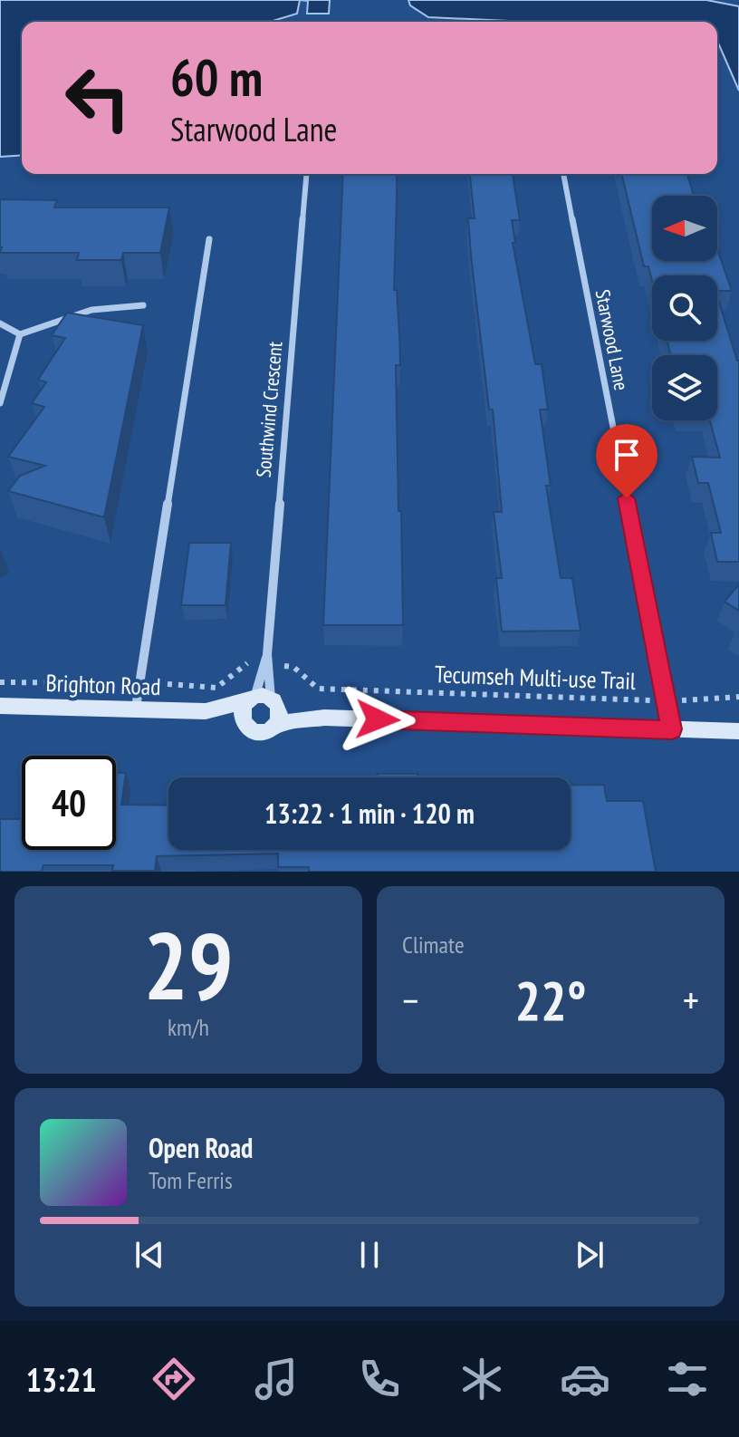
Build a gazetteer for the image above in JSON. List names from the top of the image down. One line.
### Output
{"streets":{"street":["Starwood Lane","Southwind Crescent","Brighton Road"],"path":["Tecumseh Multi-use Trail"]},"crossings":[["Starwood Lane","Tecumseh Multi-use Trail"],["Starwood Lane","Brighton Road"],["Southwind Crescent","Tecumseh Multi-use Trail"],["Southwind Crescent","Brighton Road"]],"north":"left","page":{"turn":["60 m","Starwood Lane"],"limit":"40","trip":"13:22 · 1 min · 120 m","tile":[["29","km/h"],"Climate"],"heat":["−","22°","+"],"song":["Open Road","Tom Ferris"],"tabs":"13:21"}}
